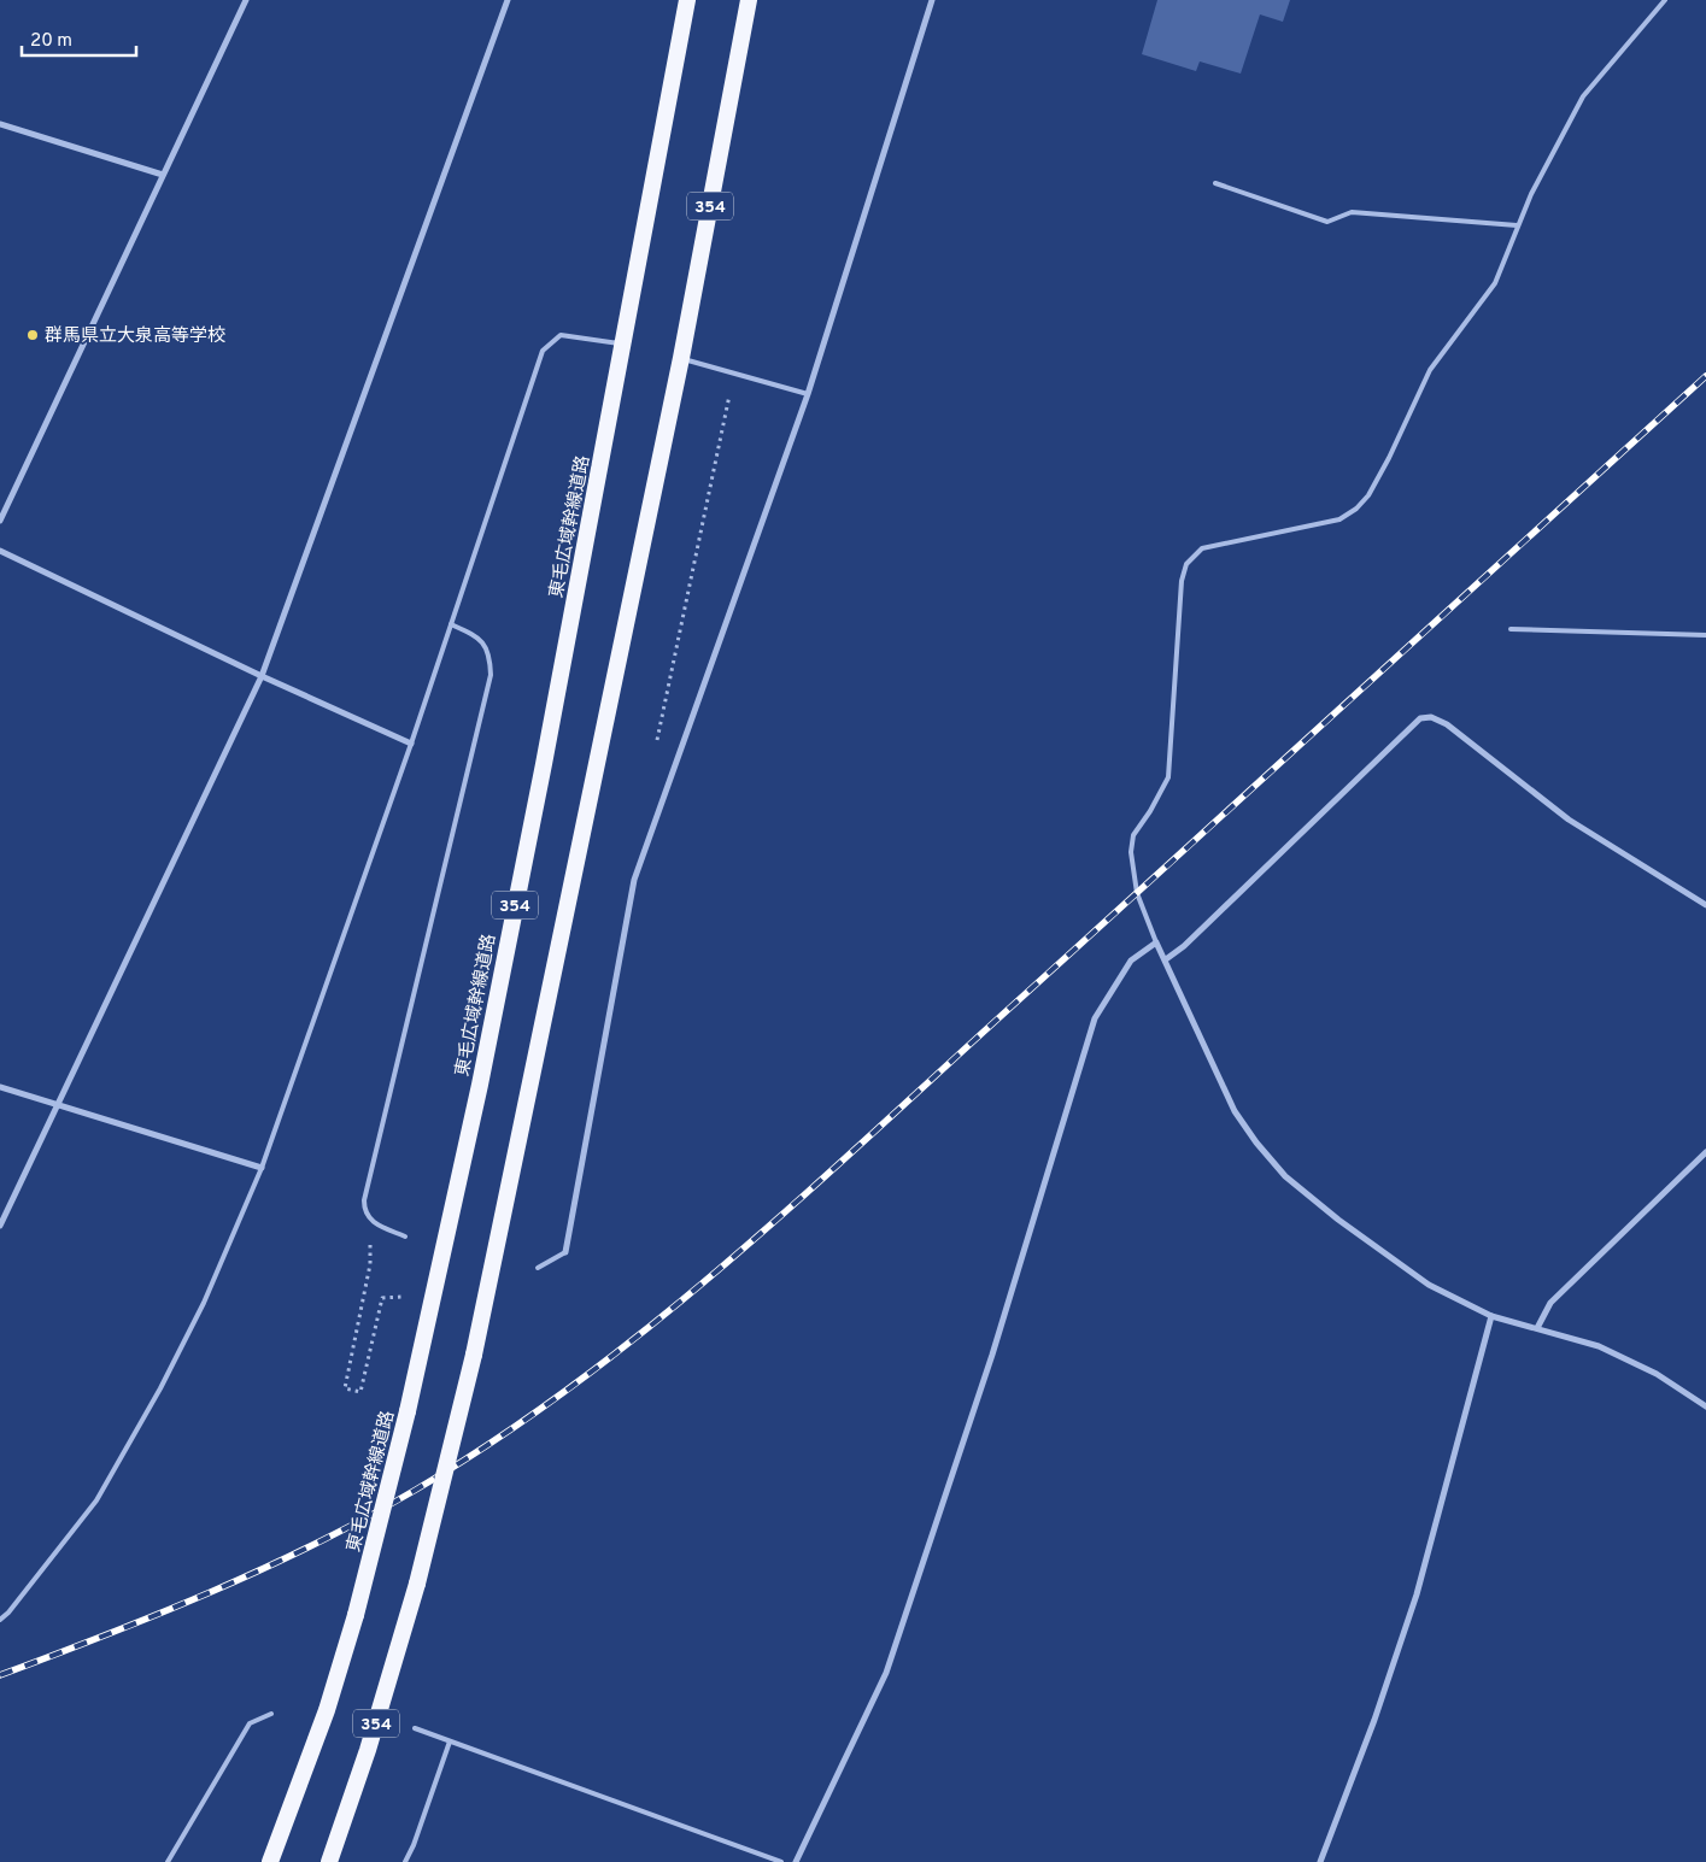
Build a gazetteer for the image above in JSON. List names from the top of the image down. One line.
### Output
{"streets":{"highway":["354","東毛広域幹線道路"]},"places":["群馬県立大泉高等学校"],"scale_bar":"20 m"}
